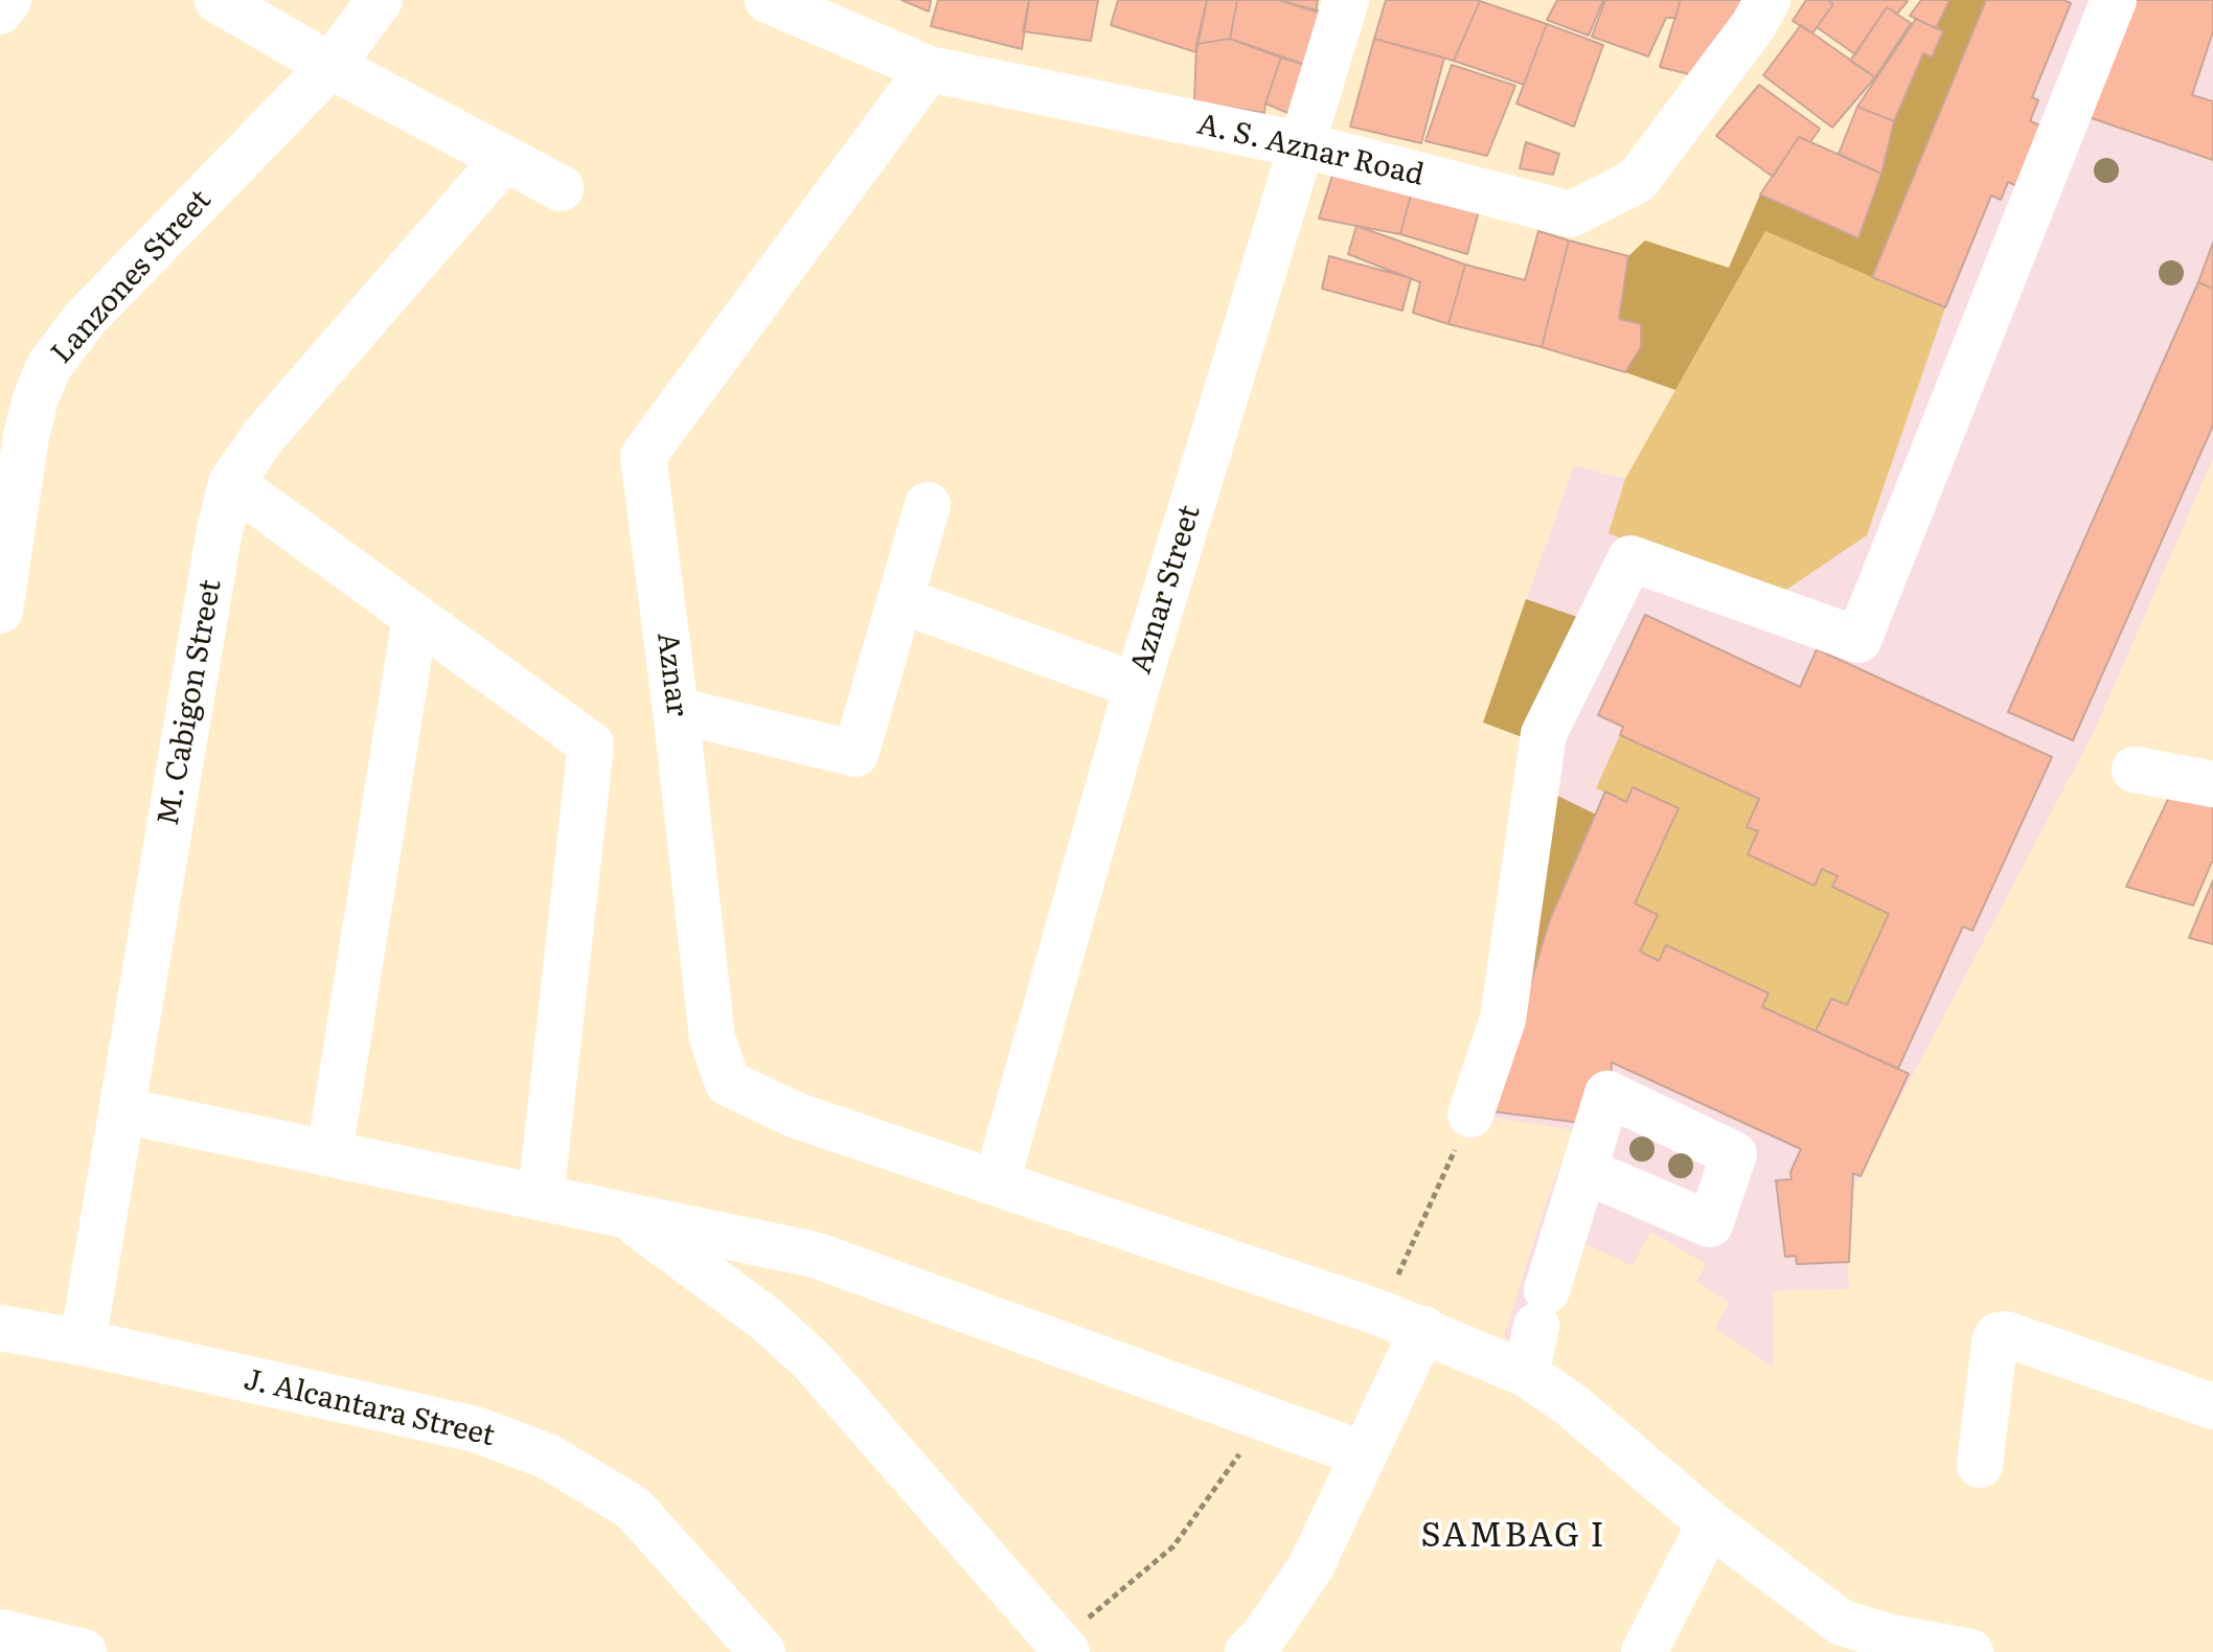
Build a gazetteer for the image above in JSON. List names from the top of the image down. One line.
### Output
{"streets":{"street":["A. S. Aznar Road","Lanzones Street","Aznar Street","Aznar","M. Cabigon Street","J. Alcantara Street"]},"crossings":[["A. S. Aznar Road","Aznar Street"],["A. S. Aznar Road","Aznar"],["Aznar Street","Aznar"],["M. Cabigon Street","J. Alcantara Street"]],"districts":["SAMBAG I"]}
